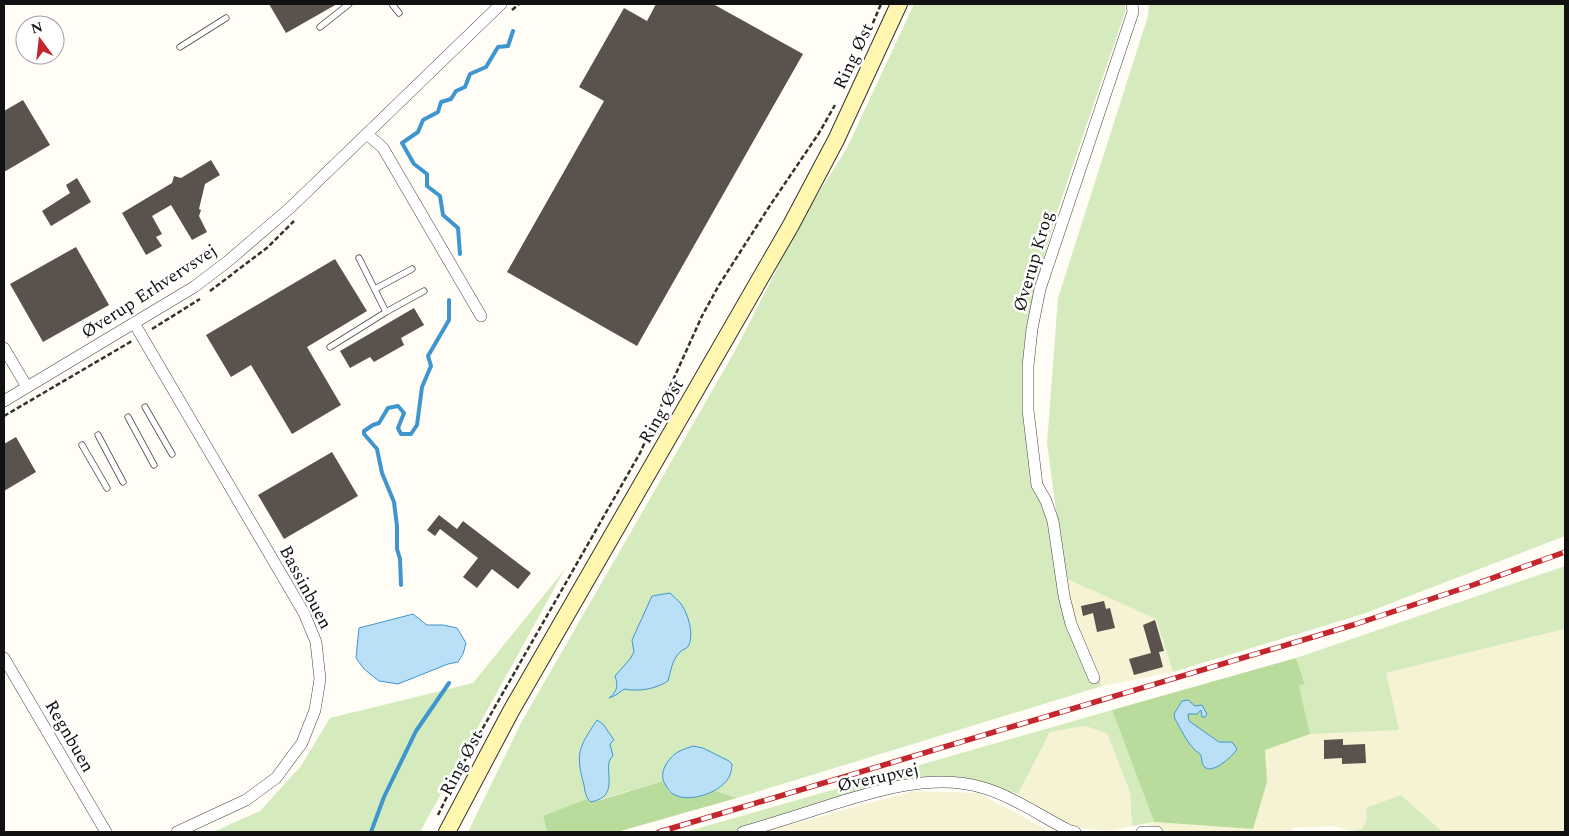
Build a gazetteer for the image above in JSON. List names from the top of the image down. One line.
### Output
{"streets":{"main road":["Ring Øst"],"street":["Øverup Krog","Øverup Erhvervsvej","Bassinbuen","Regnbuen","Øverupvej"]},"crossings":[["Øverup Erhvervsvej","Bassinbuen"]],"north":"top"}
